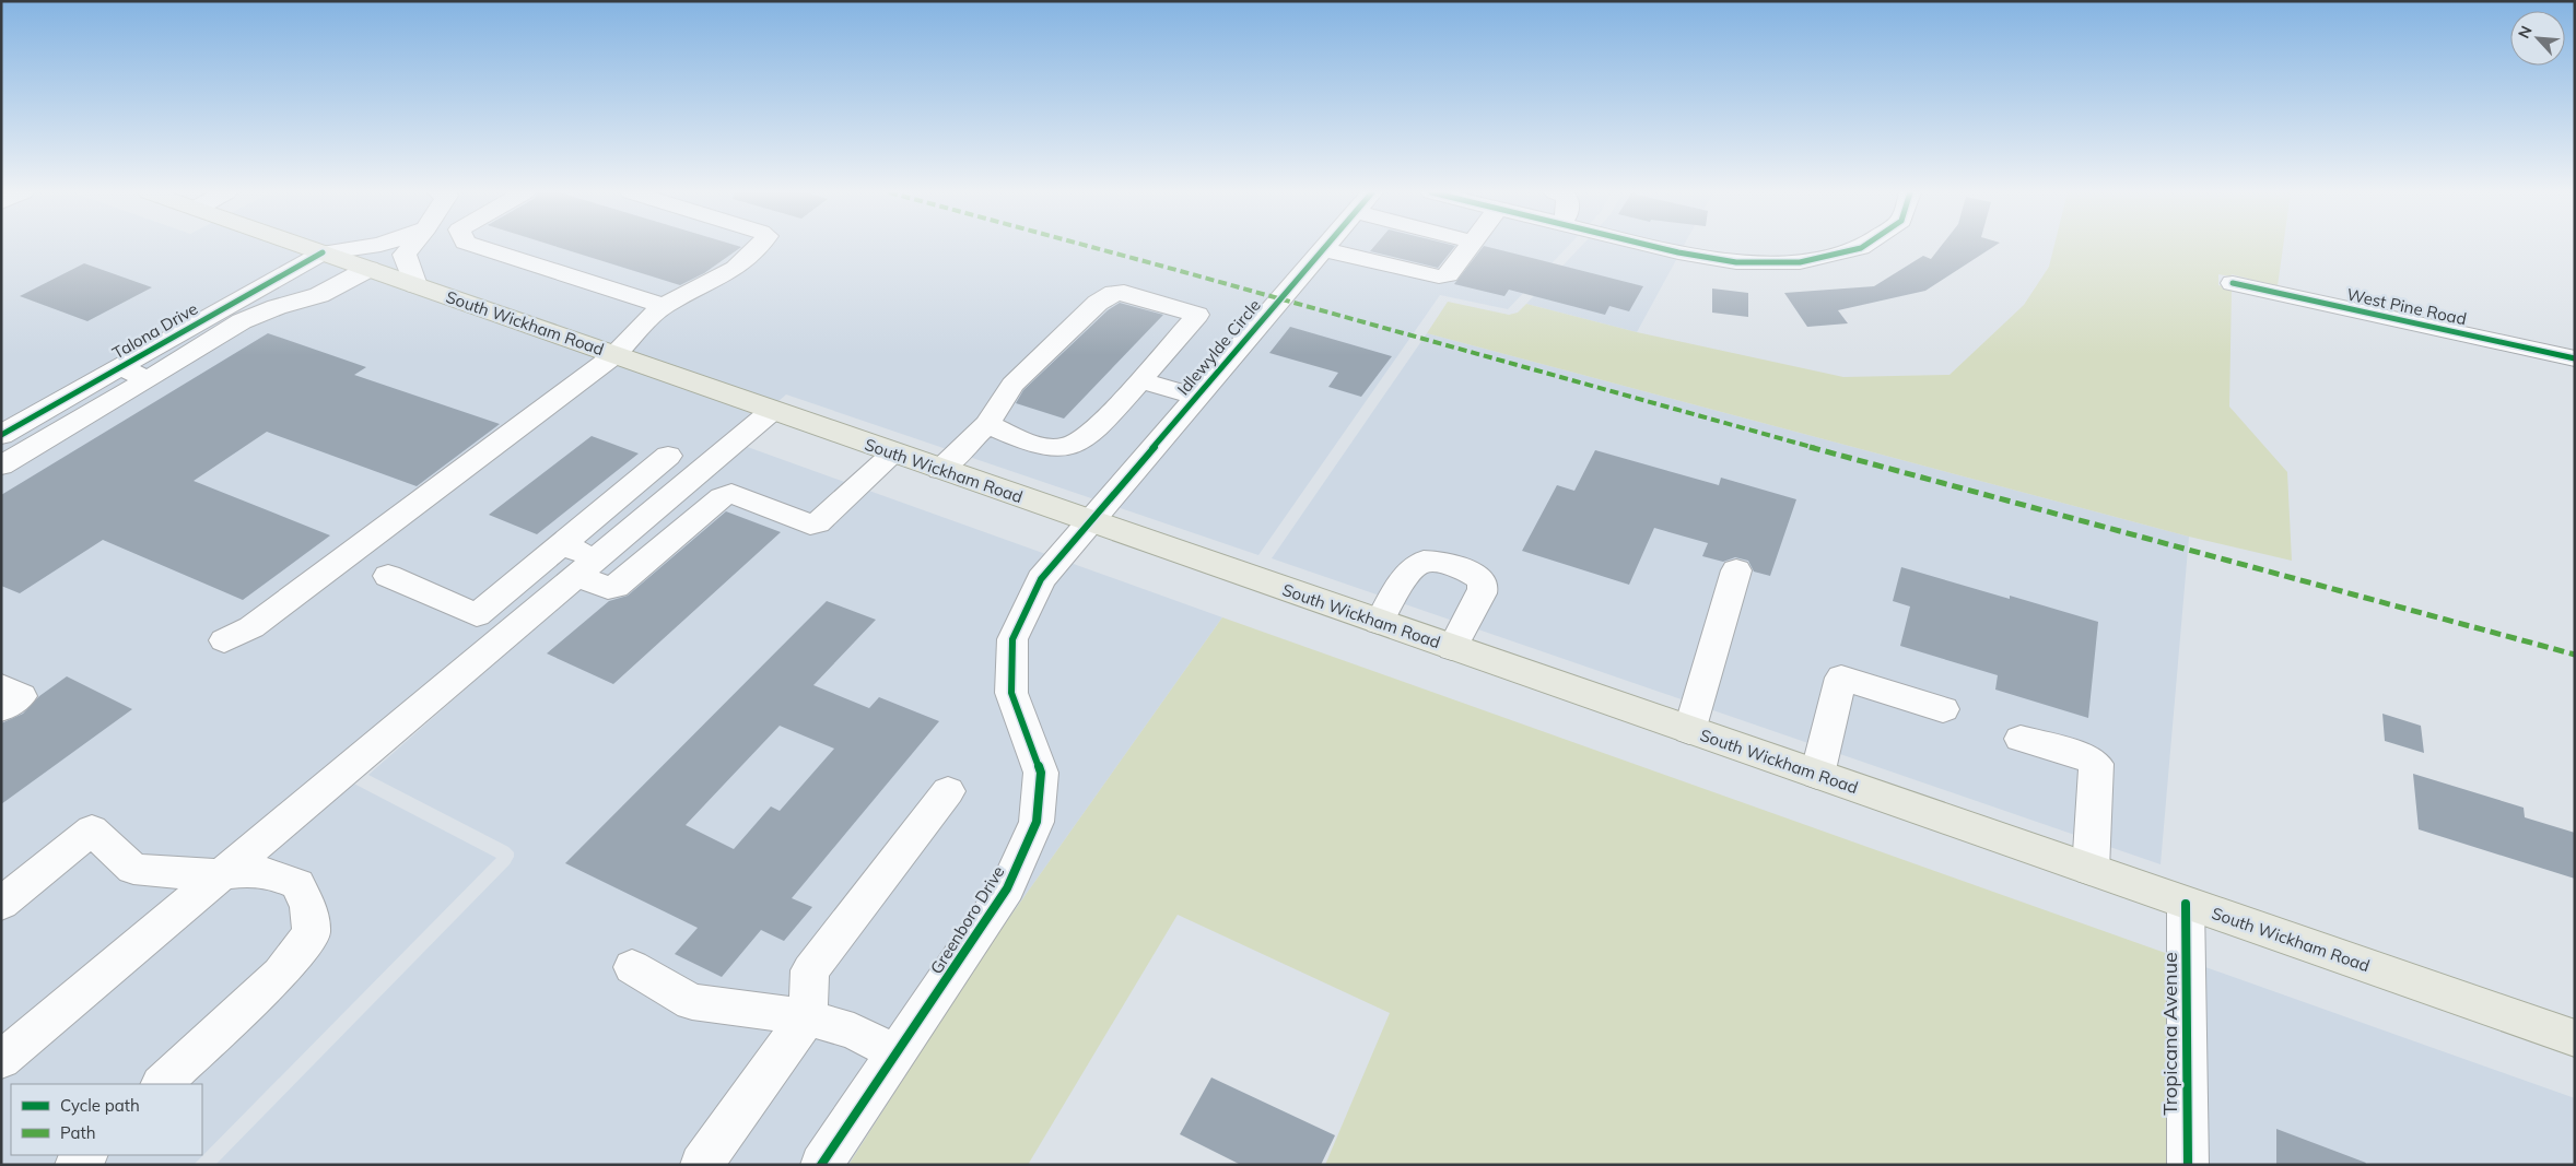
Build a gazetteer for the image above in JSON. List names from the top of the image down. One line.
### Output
{"streets":{"main road":["South Wickham Road"],"street":["West Pine Road","Talona Drive","Idlewylde Circle","Greenboro Drive","Tropicana Avenue"]},"crossings":[["South Wickham Road","Talona Drive"],["South Wickham Road","Idlewylde Circle"],["South Wickham Road","Greenboro Drive"],["South Wickham Road","Tropicana Avenue"],["Idlewylde Circle","Greenboro Drive"]],"legend":["Cycle path","Path"],"north":"top left"}
